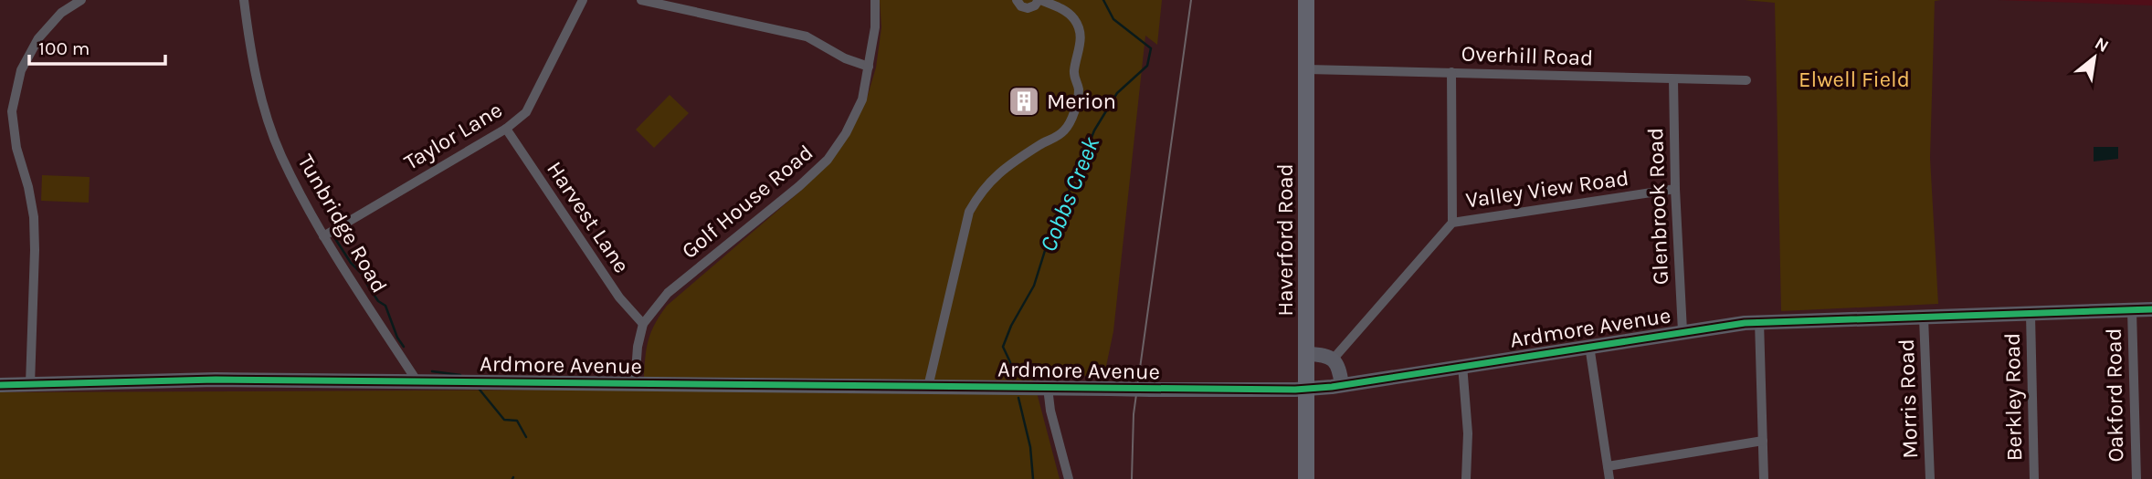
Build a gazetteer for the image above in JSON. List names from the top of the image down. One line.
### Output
{"streets":{"main road":["Haverford Road"],"street":["Overhill Road","Taylor Lane","Valley View Road","Golf House Road","Glenbrook Road","Harvest Lane","Tunbridge Road","Ardmore Avenue","Oakford Road","Berkley Road","Morris Road"]},"crossings":[["Overhill Road","Glenbrook Road"],["Overhill Road","Haverford Road"],["Taylor Lane","Harvest Lane"],["Taylor Lane","Tunbridge Road"],["Valley View Road","Glenbrook Road"],["Golf House Road","Harvest Lane"],["Golf House Road","Ardmore Avenue"],["Glenbrook Road","Ardmore Avenue"],["Tunbridge Road","Ardmore Avenue"],["Haverford Road","Ardmore Avenue"],["Ardmore Avenue","Oakford Road"],["Ardmore Avenue","Berkley Road"],["Ardmore Avenue","Morris Road"]],"water":["Cobbs Creek"],"parks":["Elwell Field"],"places":{"building":["Merion"]},"scale_bar":"100 m","north":"top right"}
